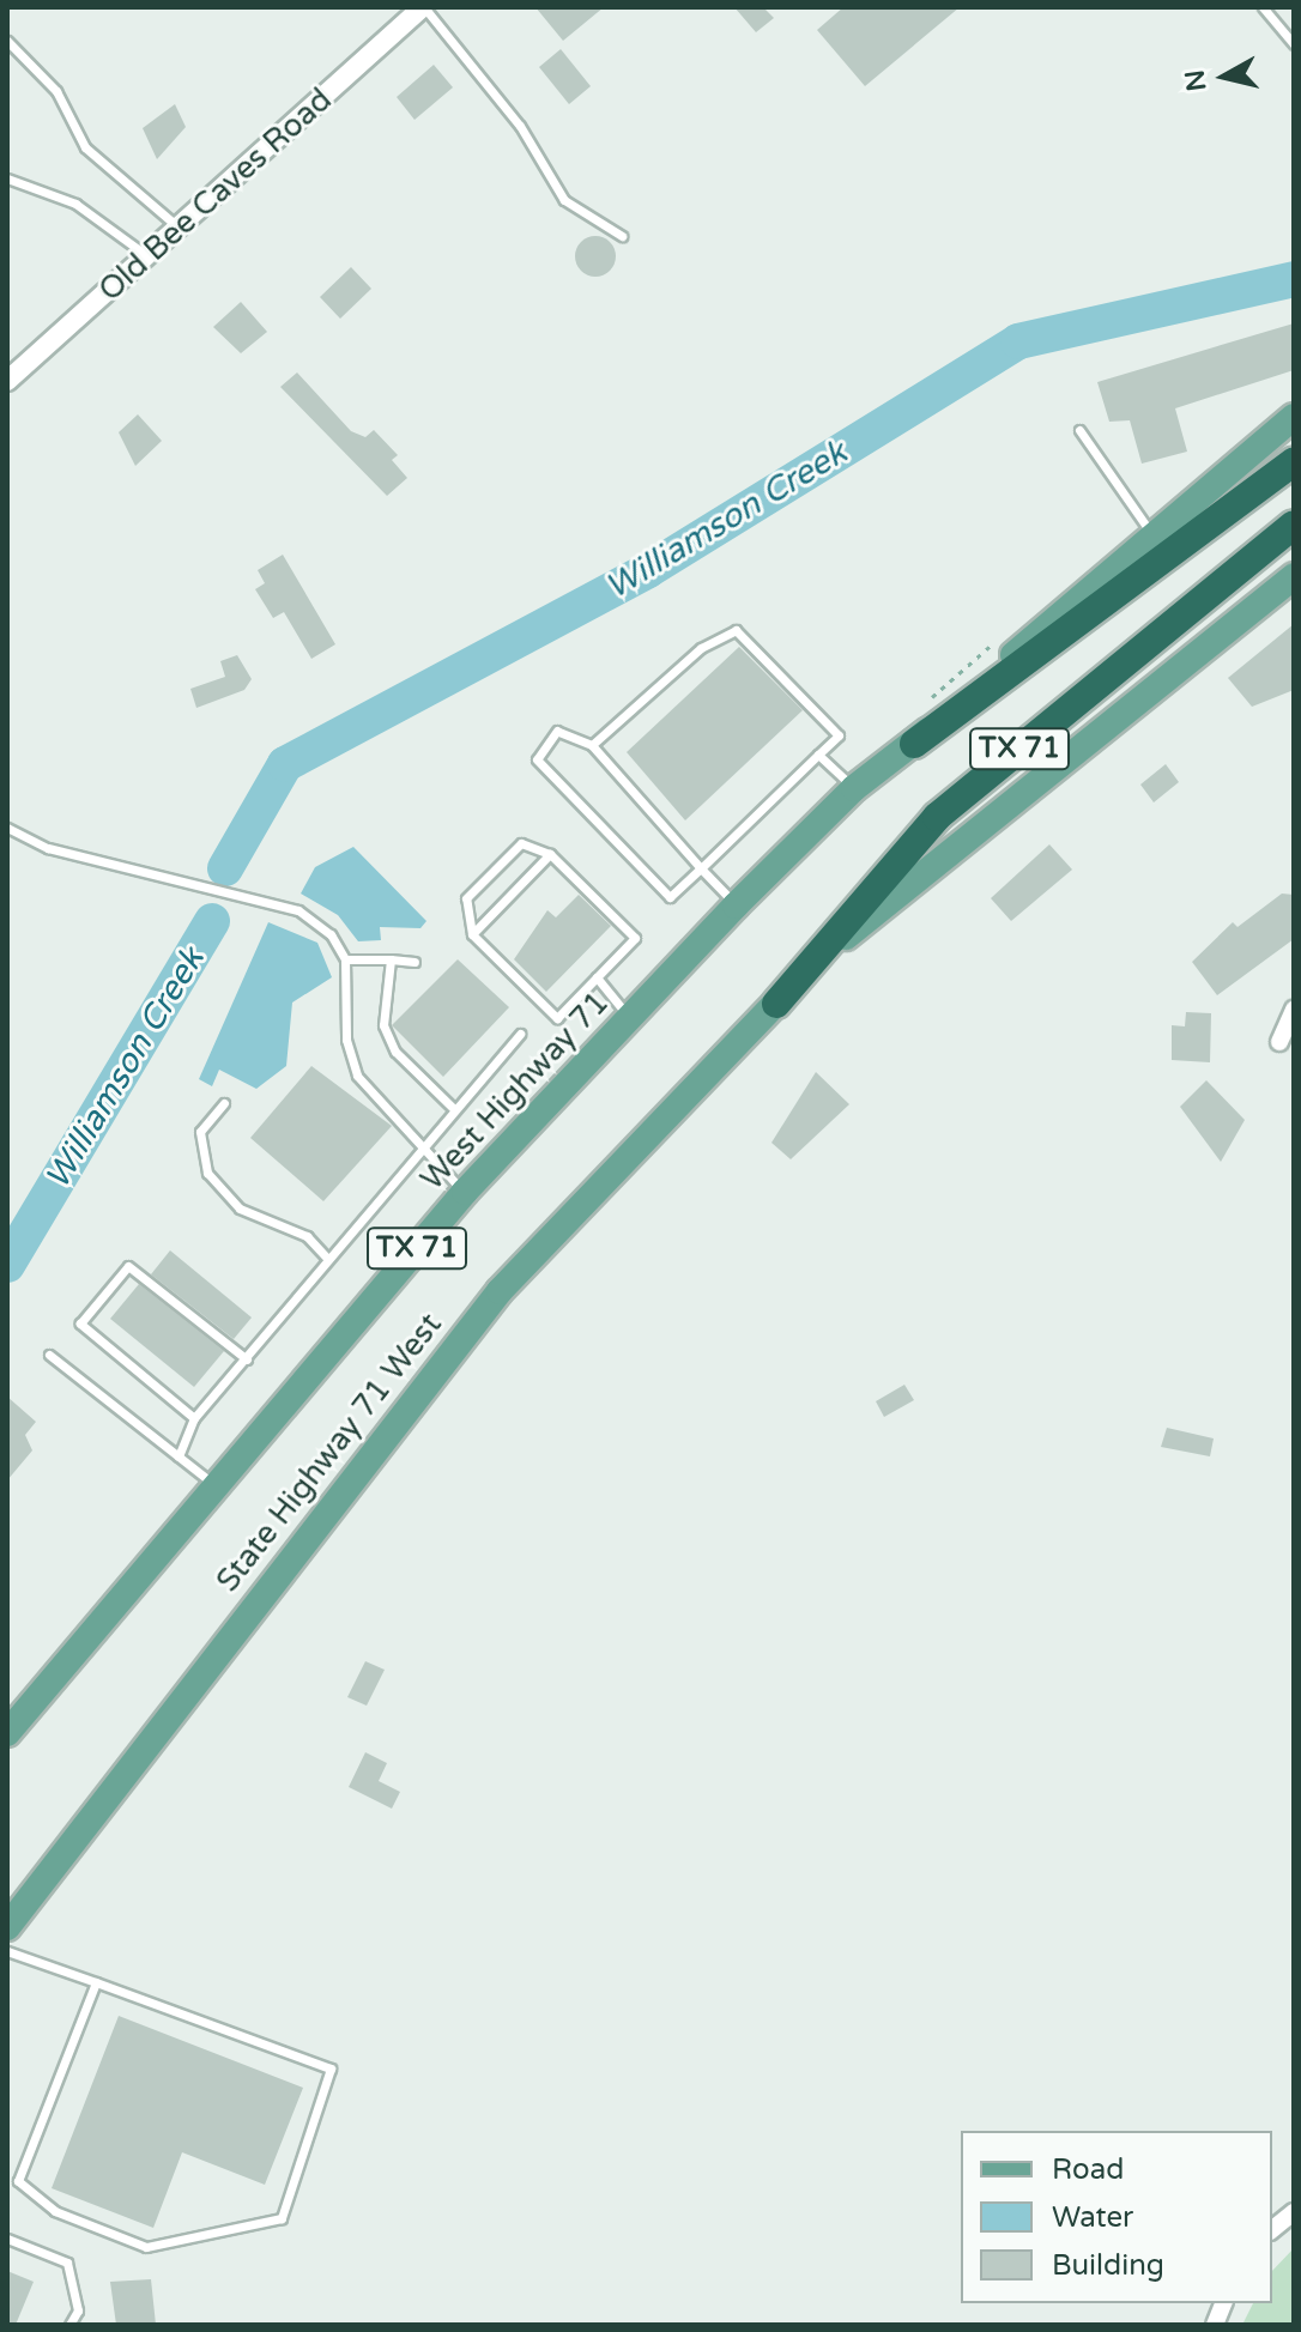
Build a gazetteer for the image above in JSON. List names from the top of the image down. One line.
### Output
{"streets":{"highway":["TX 71"],"main road":["West Highway 71","State Highway 71 West"],"street":["Old Bee Caves Road"]},"crossings":[["TX 71","West Highway 71"],["TX 71","State Highway 71 West"]],"water":["Williamson Creek"],"legend":["Road","Water","Building"],"north":"left"}
